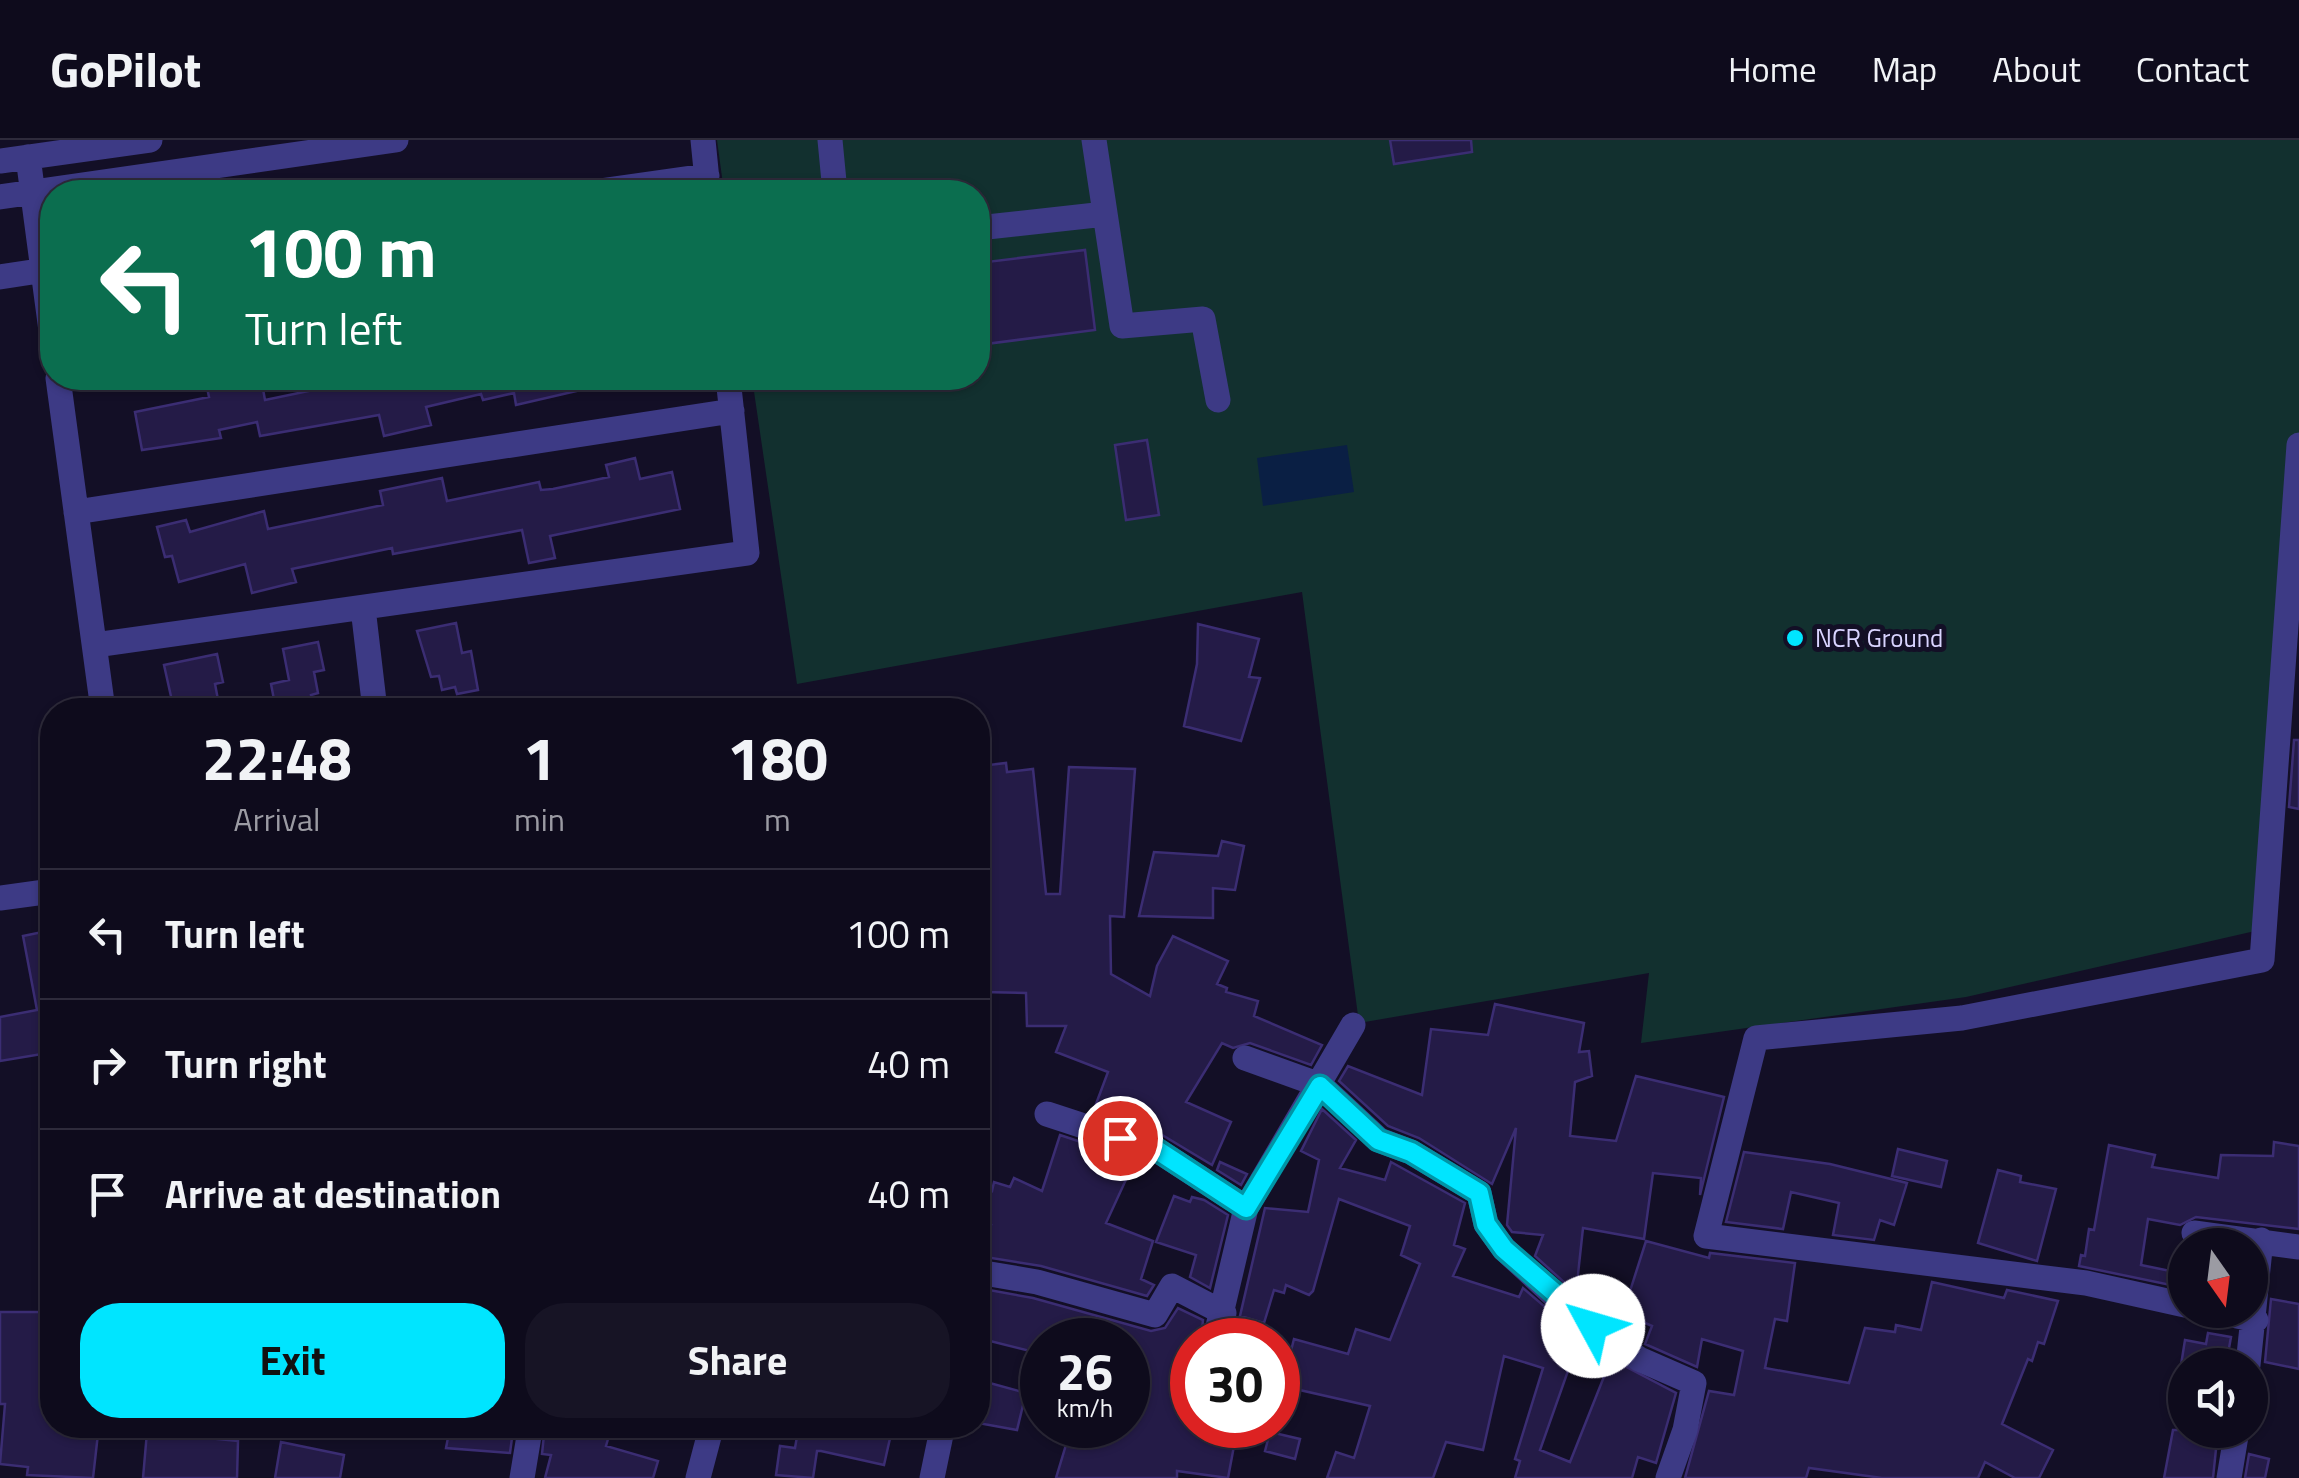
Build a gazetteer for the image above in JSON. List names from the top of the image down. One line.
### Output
{"places":["NCR Ground"],"north":"bottom","page":{"header":"GoPilot","nav":["Home","Map","About","Contact"],"turn":["100 m","Turn left"],"eta":["22:48","Arrival","1","min","180","m"],"list":[{"name":"Turn left","value":"100 m"},{"name":"Turn right","value":"40 m"},{"name":"Arrive at destination","value":"40 m"}],"buttons":["Exit","Share"],"speed":"26 km/h","limit":"30"}}
